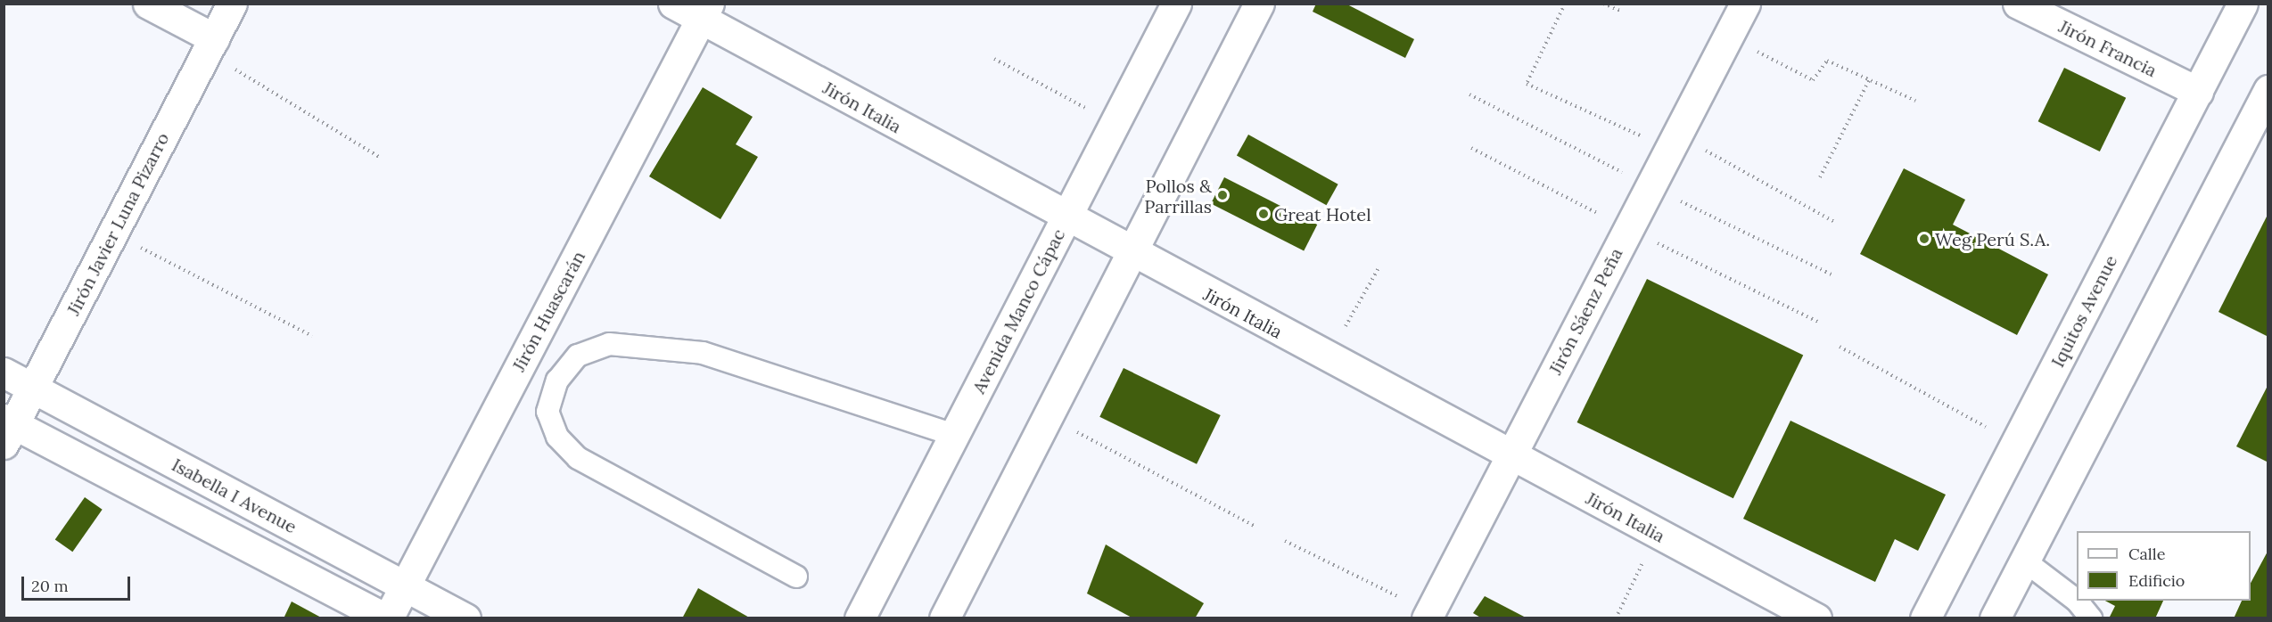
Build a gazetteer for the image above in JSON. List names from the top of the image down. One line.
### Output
{"streets":{"street":["Jirón Francia","Jirón Italia","Jirón Javier Luna Pizarro","Jirón Huascarán","Avenida Manco Cápac","Jirón Sáenz Peña","Iquitos Avenue","Isabella I Avenue"]},"crossings":[["Jirón Francia","Iquitos Avenue"],["Jirón Italia","Jirón Huascarán"],["Jirón Italia","Avenida Manco Cápac"],["Jirón Italia","Jirón Sáenz Peña"],["Jirón Javier Luna Pizarro","Isabella I Avenue"],["Jirón Huascarán","Isabella I Avenue"]],"places":["Pollos & Parrillas","Great Hotel","Weg Perú S.A."],"legend":["Calle","Edificio"],"scale_bar":"20 m"}
